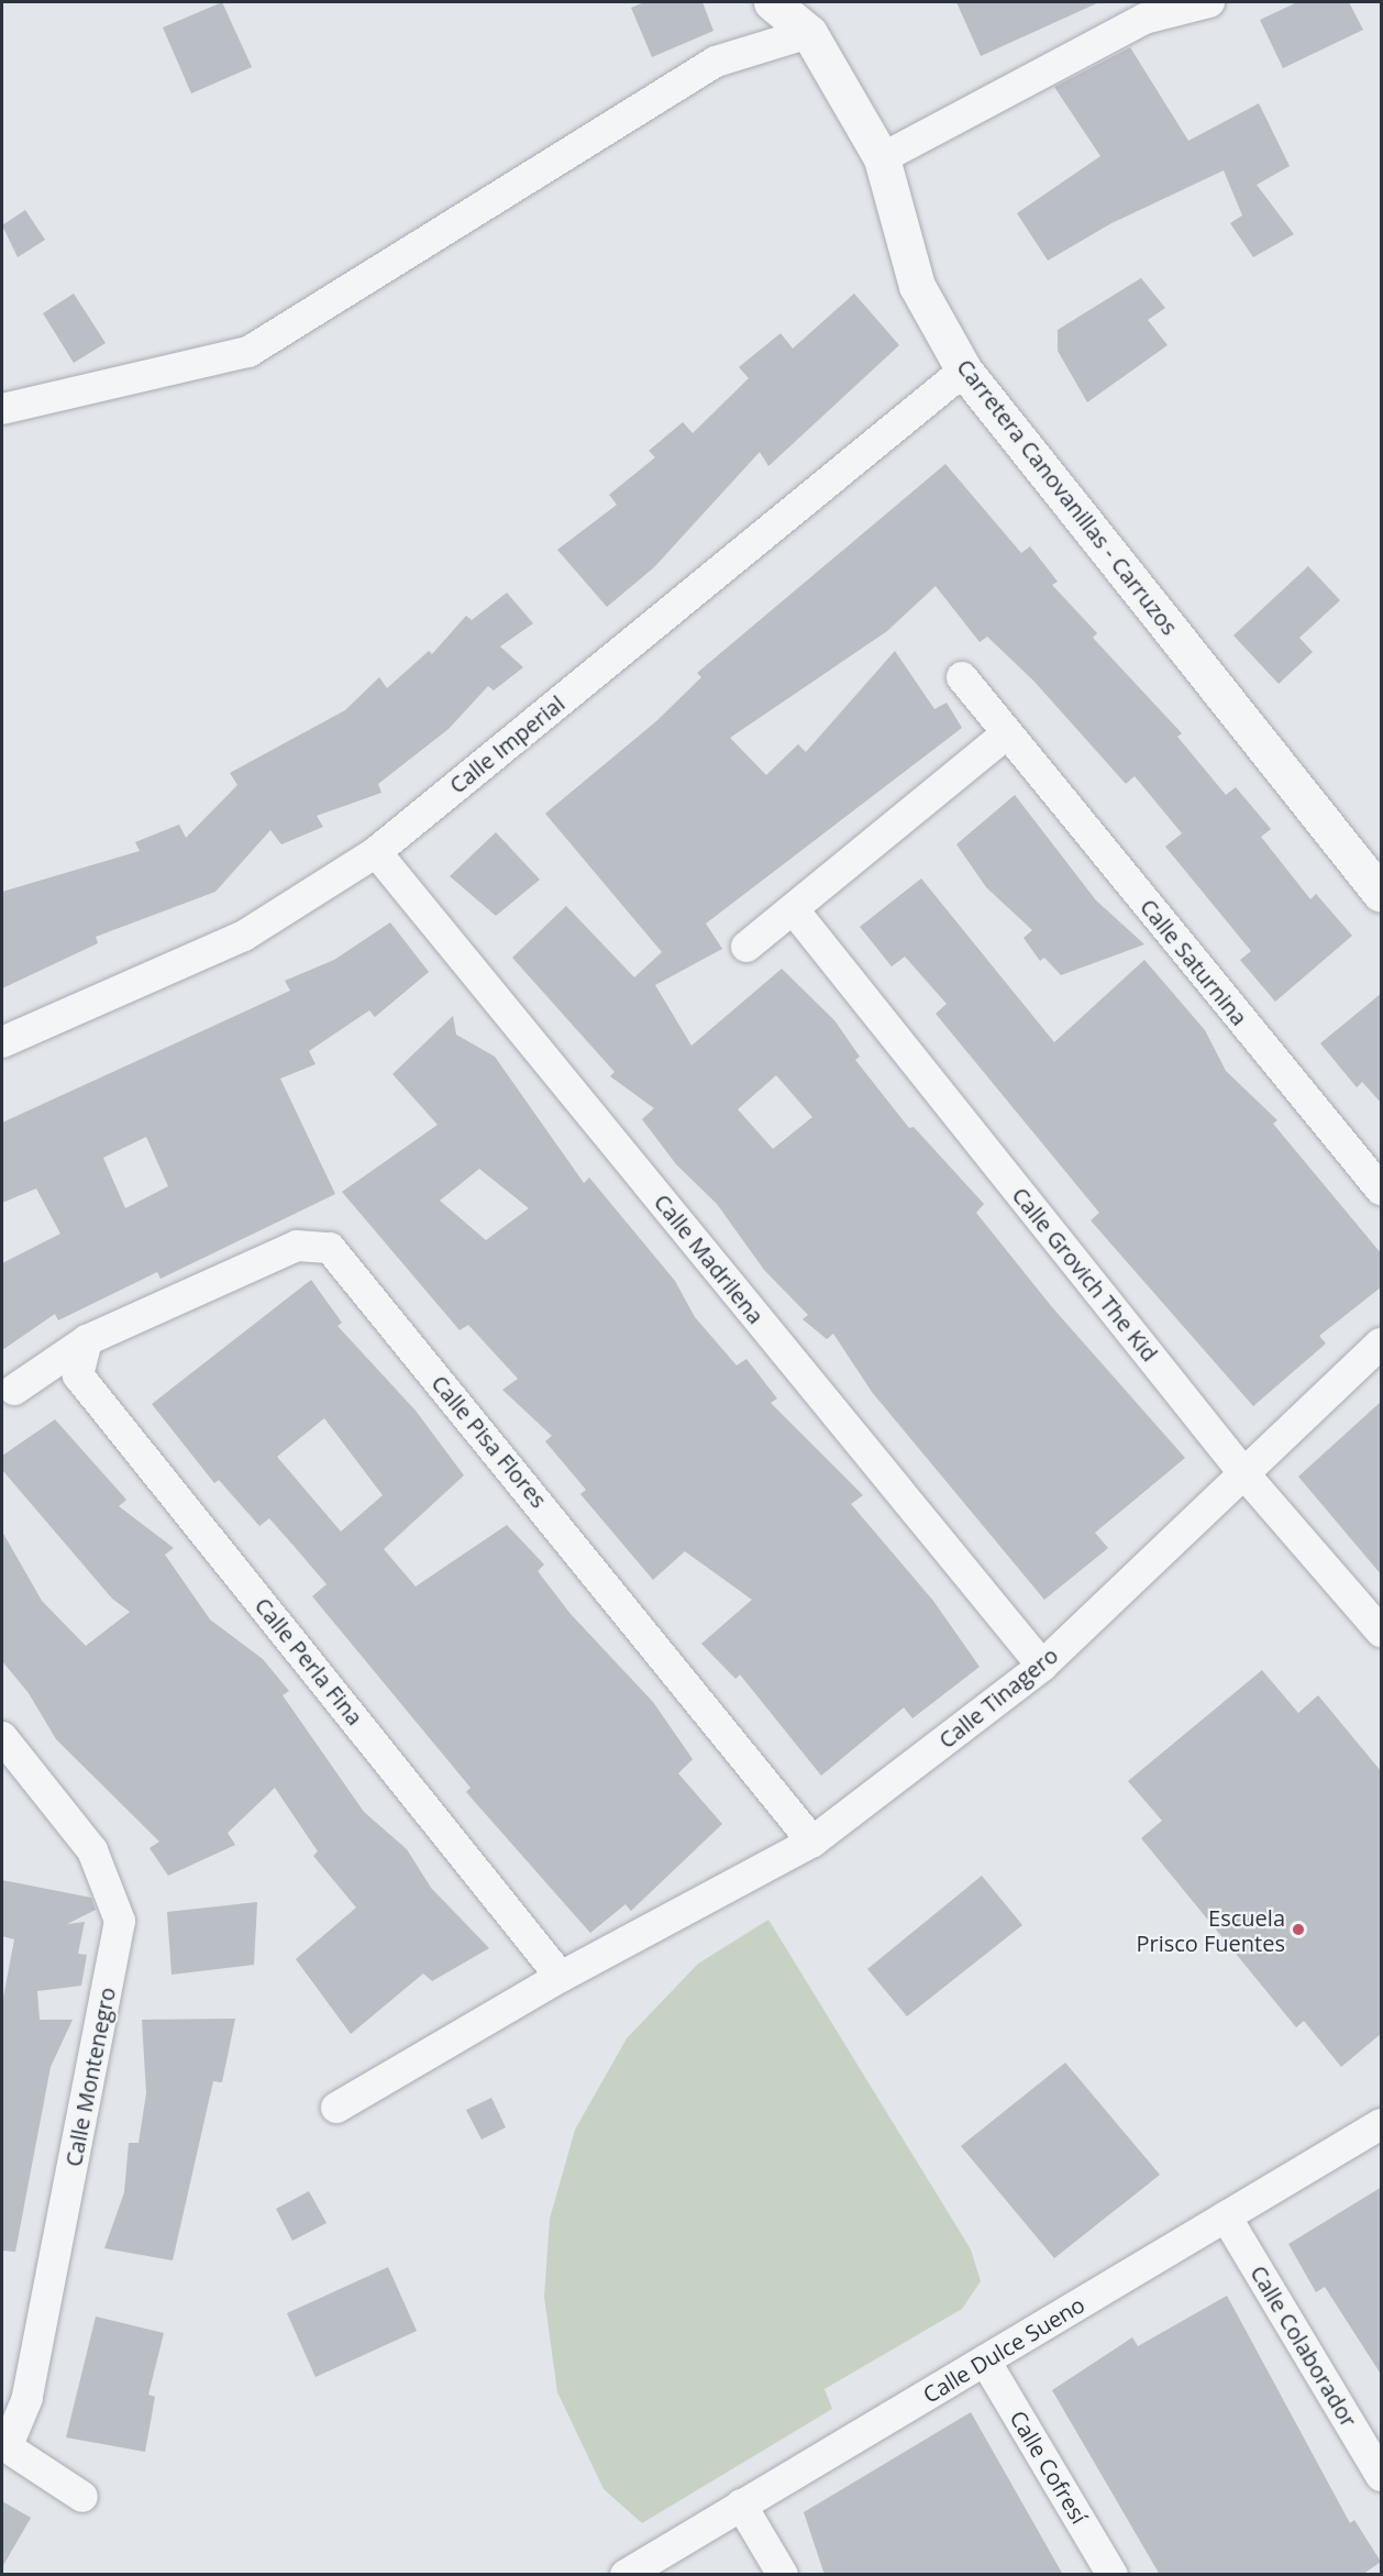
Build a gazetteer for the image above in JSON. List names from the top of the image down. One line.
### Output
{"streets":{"street":["Carretera Canovanillas - Carruzos","Calle Imperial","Calle Saturnina","Calle Madrilena","Calle Grovich The Kid","Calle Pisa Flores","Calle Perla Fina","Calle Tinagero","Calle Montenegro","Calle Colaborador","Calle Dulce Sueno","Calle Cofresí"]},"crossings":[["Carretera Canovanillas - Carruzos","Calle Imperial"],["Calle Imperial","Calle Madrilena"],["Calle Madrilena","Calle Tinagero"],["Calle Grovich The Kid","Calle Tinagero"],["Calle Pisa Flores","Calle Perla Fina"],["Calle Pisa Flores","Calle Tinagero"],["Calle Perla Fina","Calle Tinagero"],["Calle Colaborador","Calle Dulce Sueno"],["Calle Dulce Sueno","Calle Cofresí"]],"places":["Escuela Prisco Fuentes"]}
